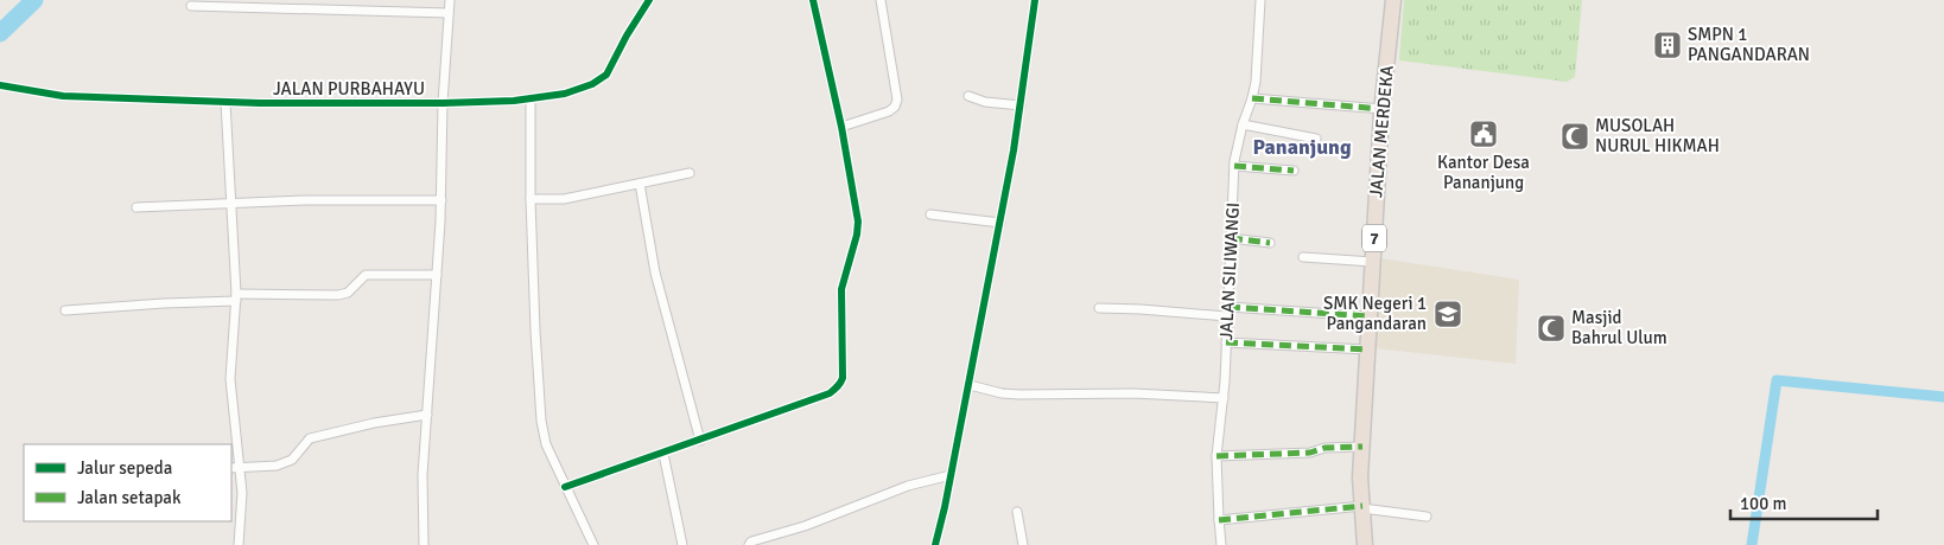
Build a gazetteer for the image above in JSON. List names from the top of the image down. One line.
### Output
{"streets":{"highway":["JALAN MERDEKA","7"],"street":["JALAN PURBAHAYU","JALAN SILIWANGI"]},"crossings":[["JALAN MERDEKA","7"]],"districts":["Pananjung"],"places":{"building":["SMPN 1 PANGANDARAN"],"public building":["Kantor Desa Pananjung"],"mosque":["MUSOLAH NURUL HIKMAH","Masjid Bahrul Ulum"],"school or university":["SMK Negeri 1 Pangandaran"]},"legend":["Jalur sepeda","Jalan setapak"],"scale_bar":"100 m"}
